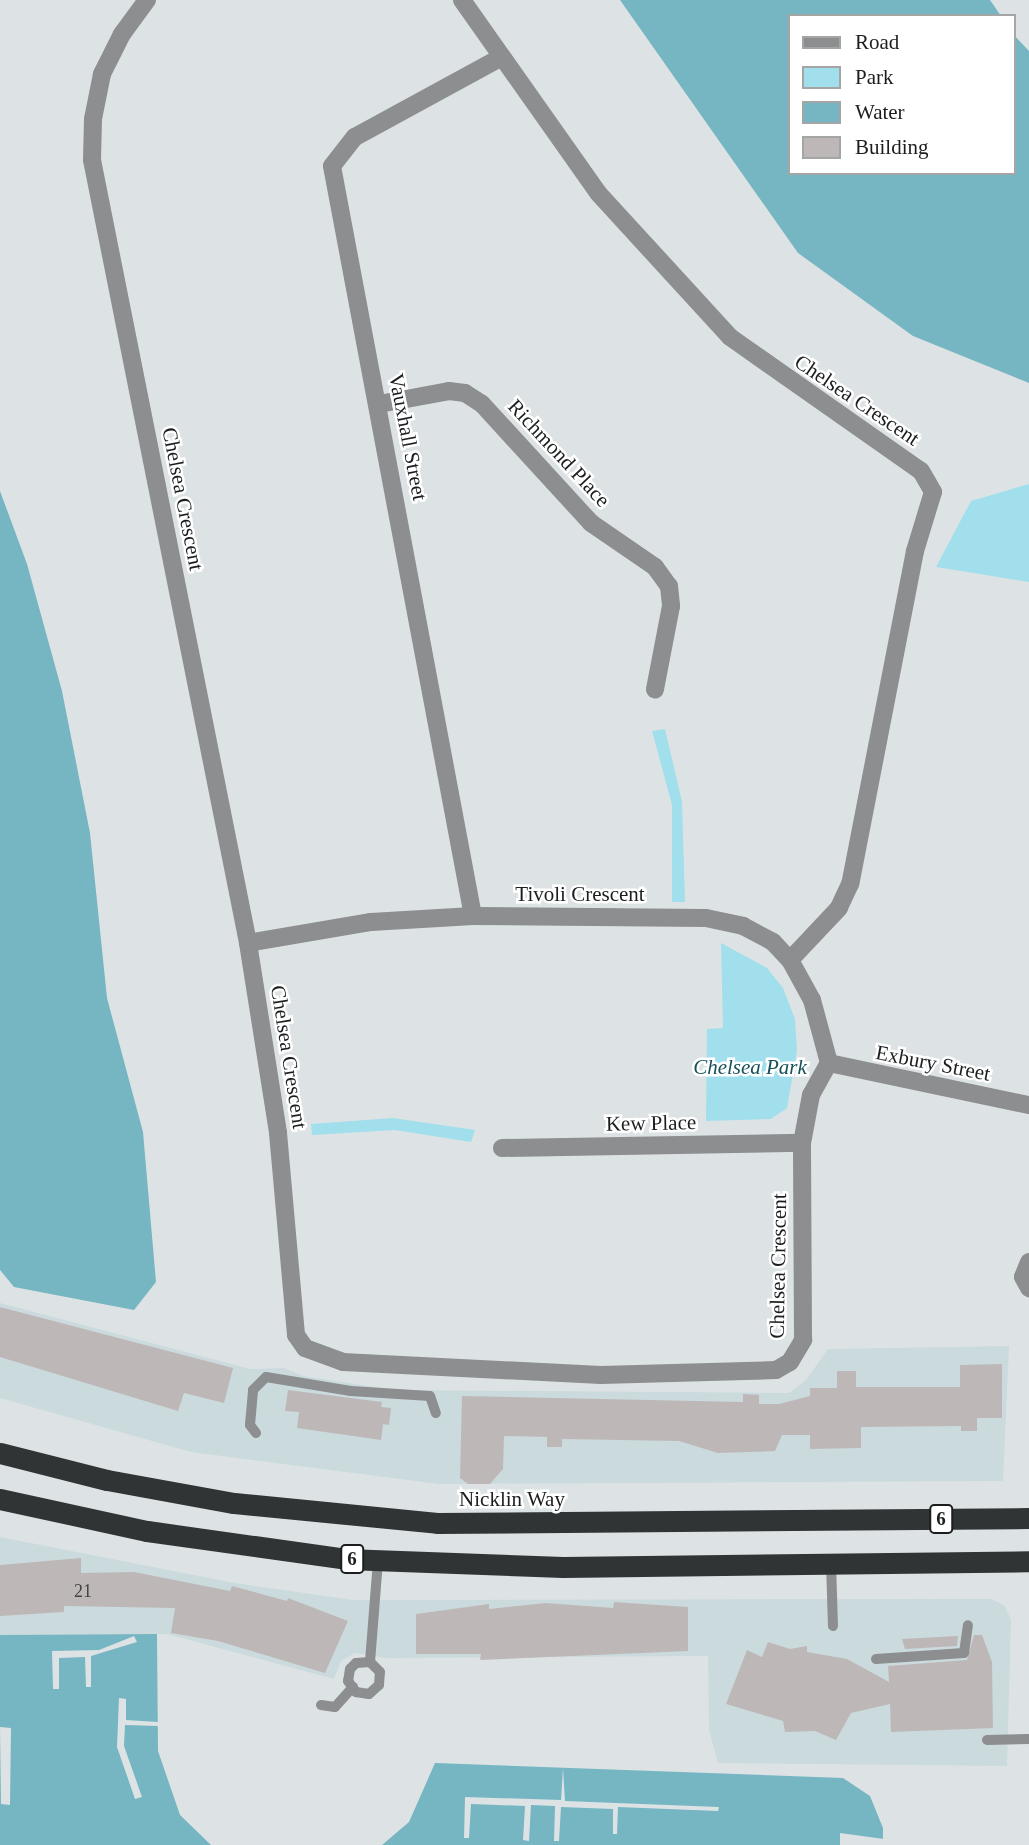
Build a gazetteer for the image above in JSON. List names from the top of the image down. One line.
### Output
{"streets":{"highway":["Nicklin Way","6"],"street":["Chelsea Crescent","Vauxhall Street","Richmond Place","Tivoli Crescent","Exbury Street","Kew Place"]},"crossings":[["Chelsea Crescent","Vauxhall Street"],["Chelsea Crescent","Tivoli Crescent"],["Chelsea Crescent","Exbury Street"],["Chelsea Crescent","Kew Place"],["Vauxhall Street","Richmond Place"],["Vauxhall Street","Tivoli Crescent"],["Tivoli Crescent","Exbury Street"]],"parks":["Chelsea Park"],"house_numbers":["21"],"legend":["Road","Park","Water","Building"]}
